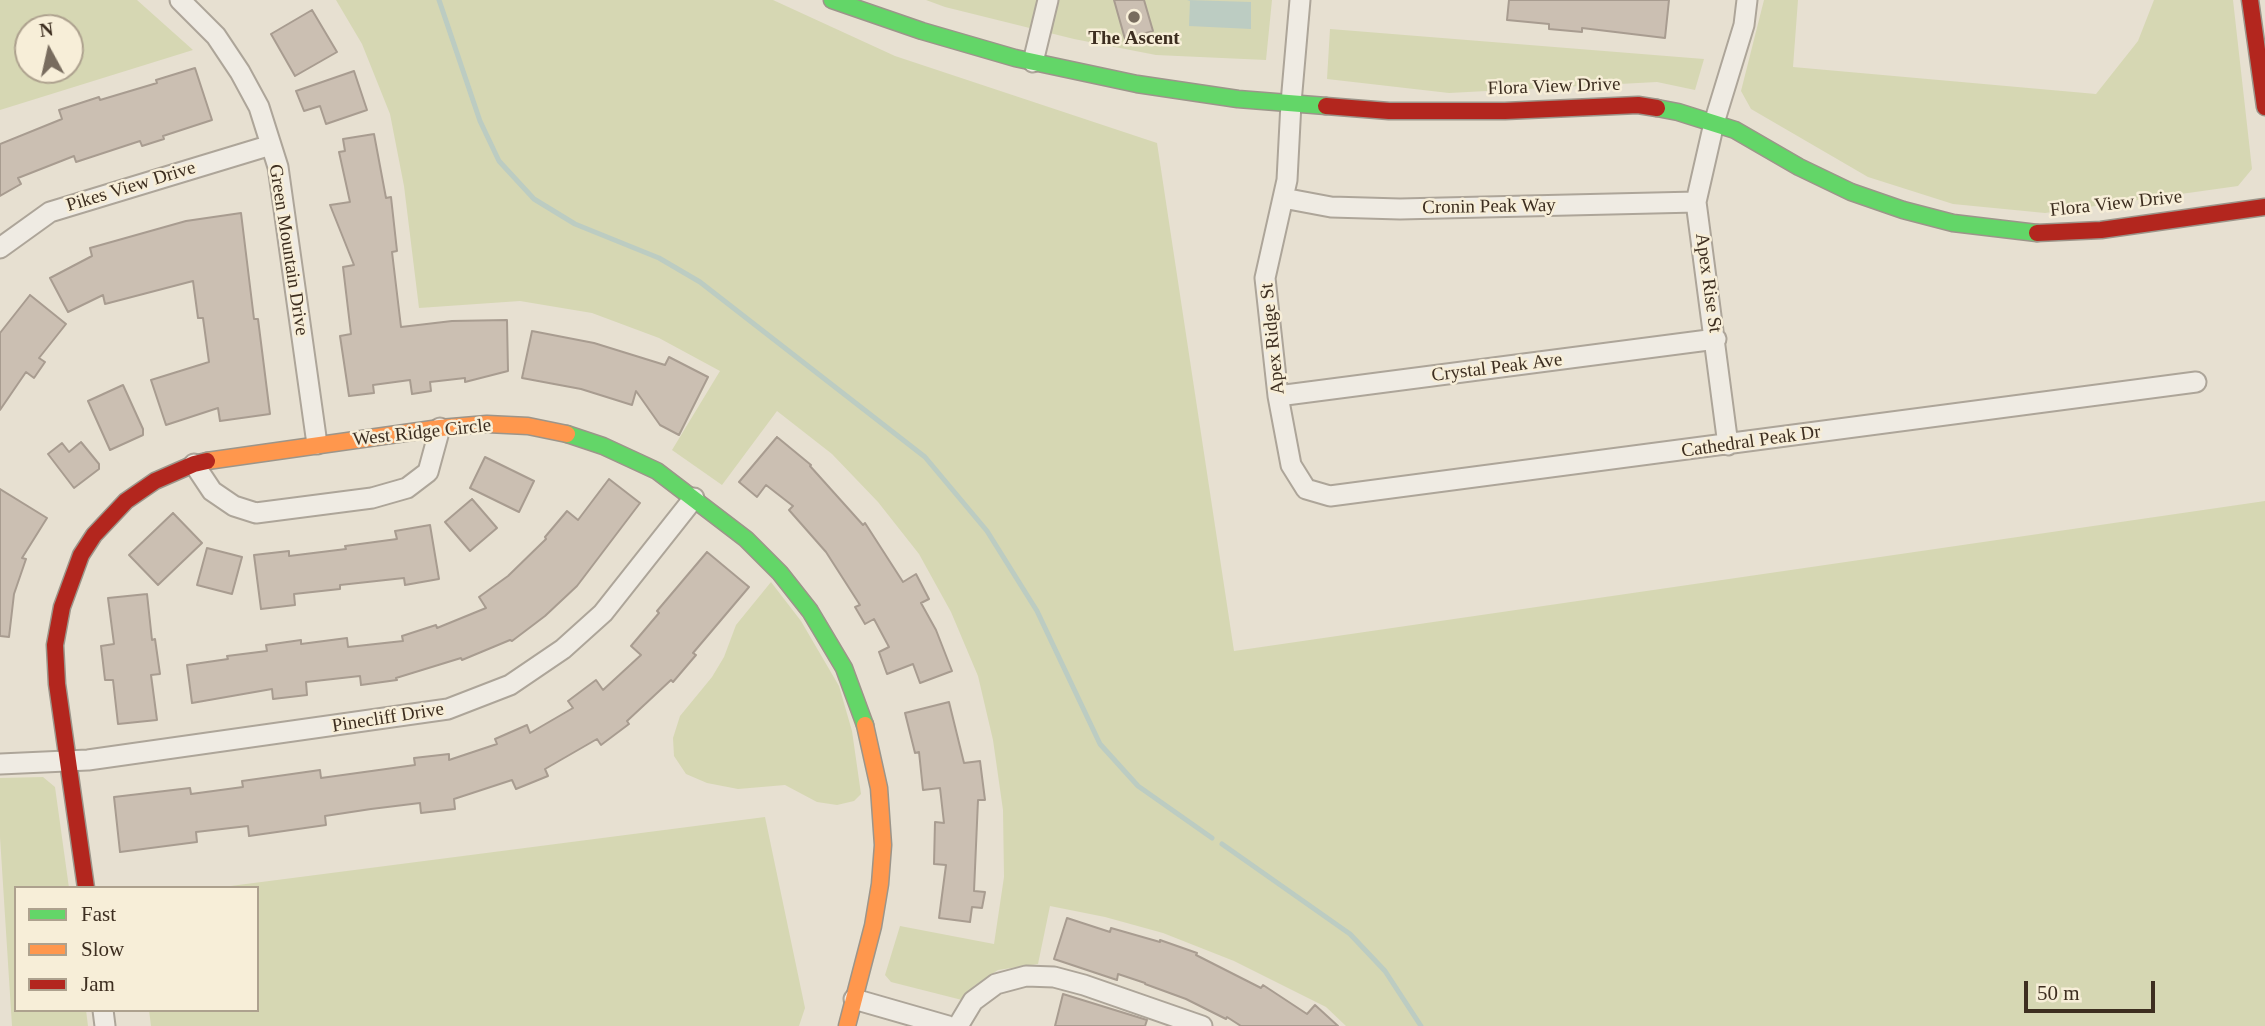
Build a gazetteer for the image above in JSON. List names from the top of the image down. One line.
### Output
{"streets":{"street":["Flora View Drive","Pikes View Drive","Cronin Peak Way","Green Mountain Drive","Apex Rise St","Apex Ridge St","Crystal Peak Ave","West Ridge Circle","Cathedral Peak Dr","Pinecliff Drive"]},"crossings":[["Flora View Drive","Apex Rise St"],["Flora View Drive","Apex Ridge St"],["Pikes View Drive","Green Mountain Drive"],["Cronin Peak Way","Apex Rise St"],["Cronin Peak Way","Apex Ridge St"],["Green Mountain Drive","West Ridge Circle"],["Apex Rise St","Crystal Peak Ave"],["Apex Rise St","Cathedral Peak Dr"],["Apex Ridge St","Crystal Peak Ave"],["Apex Ridge St","Cathedral Peak Dr"],["West Ridge Circle","Pinecliff Drive"]],"places":["The Ascent"],"legend":["Fast","Slow","Jam"],"scale_bar":"50 m","north":"top"}
